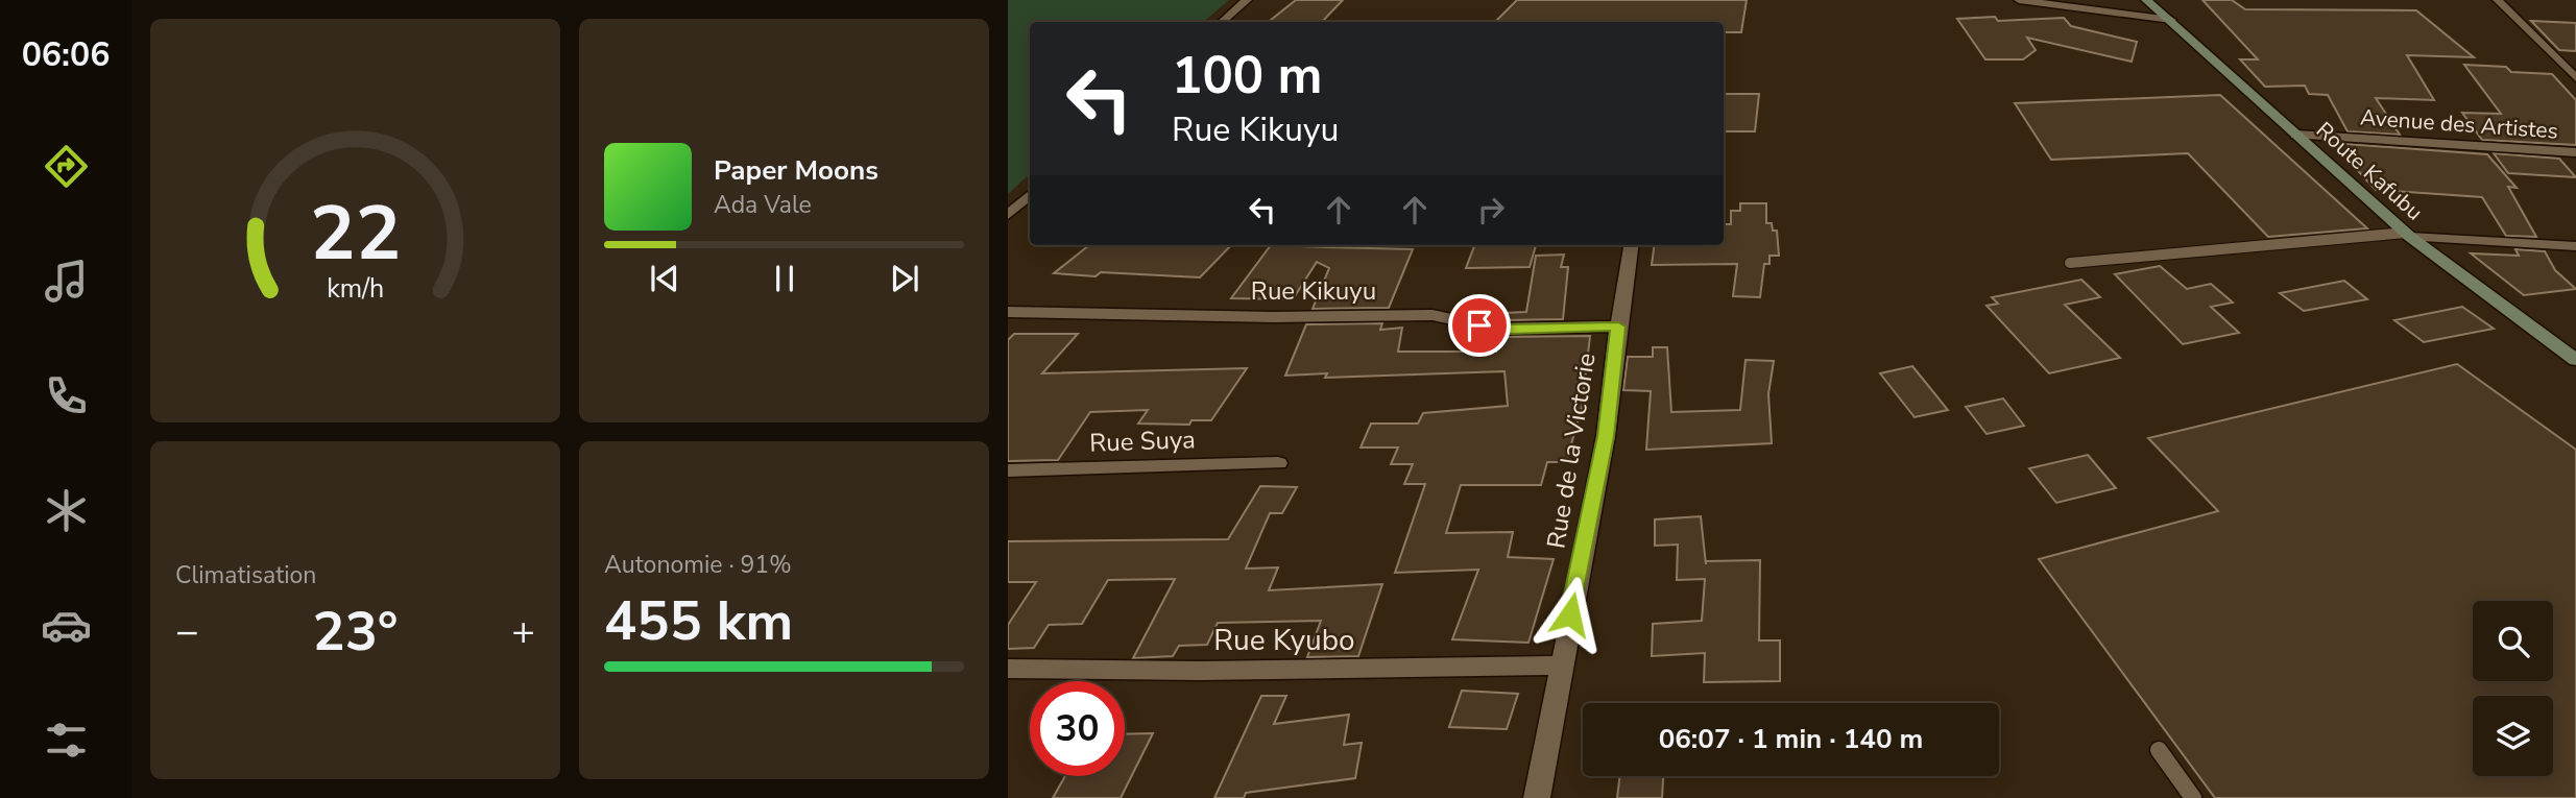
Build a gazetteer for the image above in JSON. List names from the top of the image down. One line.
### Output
{"streets":{"main road":["Route Kafubu"],"street":["Avenue des Artistes","Rue Kikuyu","Rue Suya","Rue de la Victorie","Rue Kyubo"]},"crossings":[["Avenue des Artistes","Route Kafubu"],["Rue Kikuyu","Rue de la Victorie"],["Rue de la Victorie","Rue Kyubo"]],"page":{"tabs":"06:06","turn":["100 m","Rue Kikuyu"],"song":["Paper Moons","Ada Vale"],"tile":["Climatisation",["Autonomie · 91%","455 km"]],"heat":["−","23°","+"],"limit":"30","trip":"06:07 · 1 min · 140 m","gauge":["22","km/h"]}}
